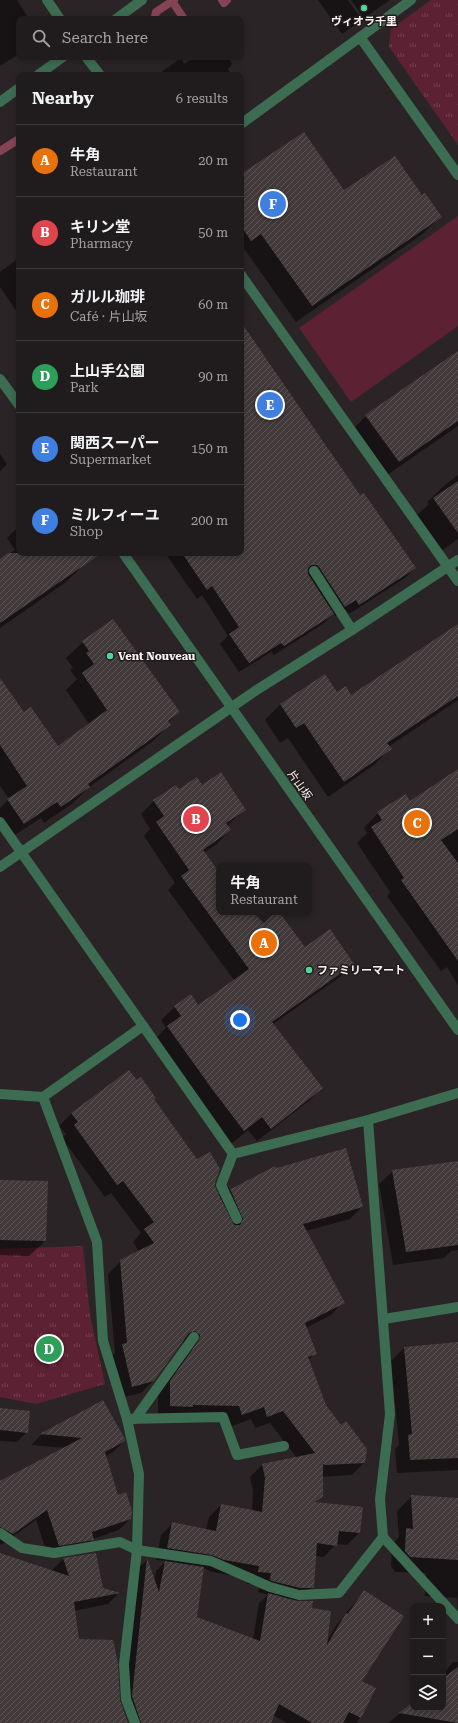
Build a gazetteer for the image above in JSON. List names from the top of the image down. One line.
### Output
{"streets":{"street":["片山坂"]},"places":["ヴィオラ千里","Vent Nouveau","ファミリーマート"],"page":{"search":"Search here","heading":["Nearby","6 results"],"list":[{"mark":"A","name":"牛角","note":"Restaurant","value":"20 m"},{"mark":"B","name":"キリン堂","note":"Pharmacy","value":"50 m"},{"mark":"C","name":"ガルル珈琲","note":"Café · 片山坂","value":"60 m"},{"mark":"D","name":"上山手公園","note":"Park","value":"90 m"},{"mark":"E","name":"関西スーパー","note":"Supermarket","value":"150 m"},{"mark":"F","name":"ミルフィーユ","note":"Shop","value":"200 m"}],"pins":["F","E","B","C","A","D"],"popup":["牛角","Restaurant"],"map_buttons":["+","−"]}}
